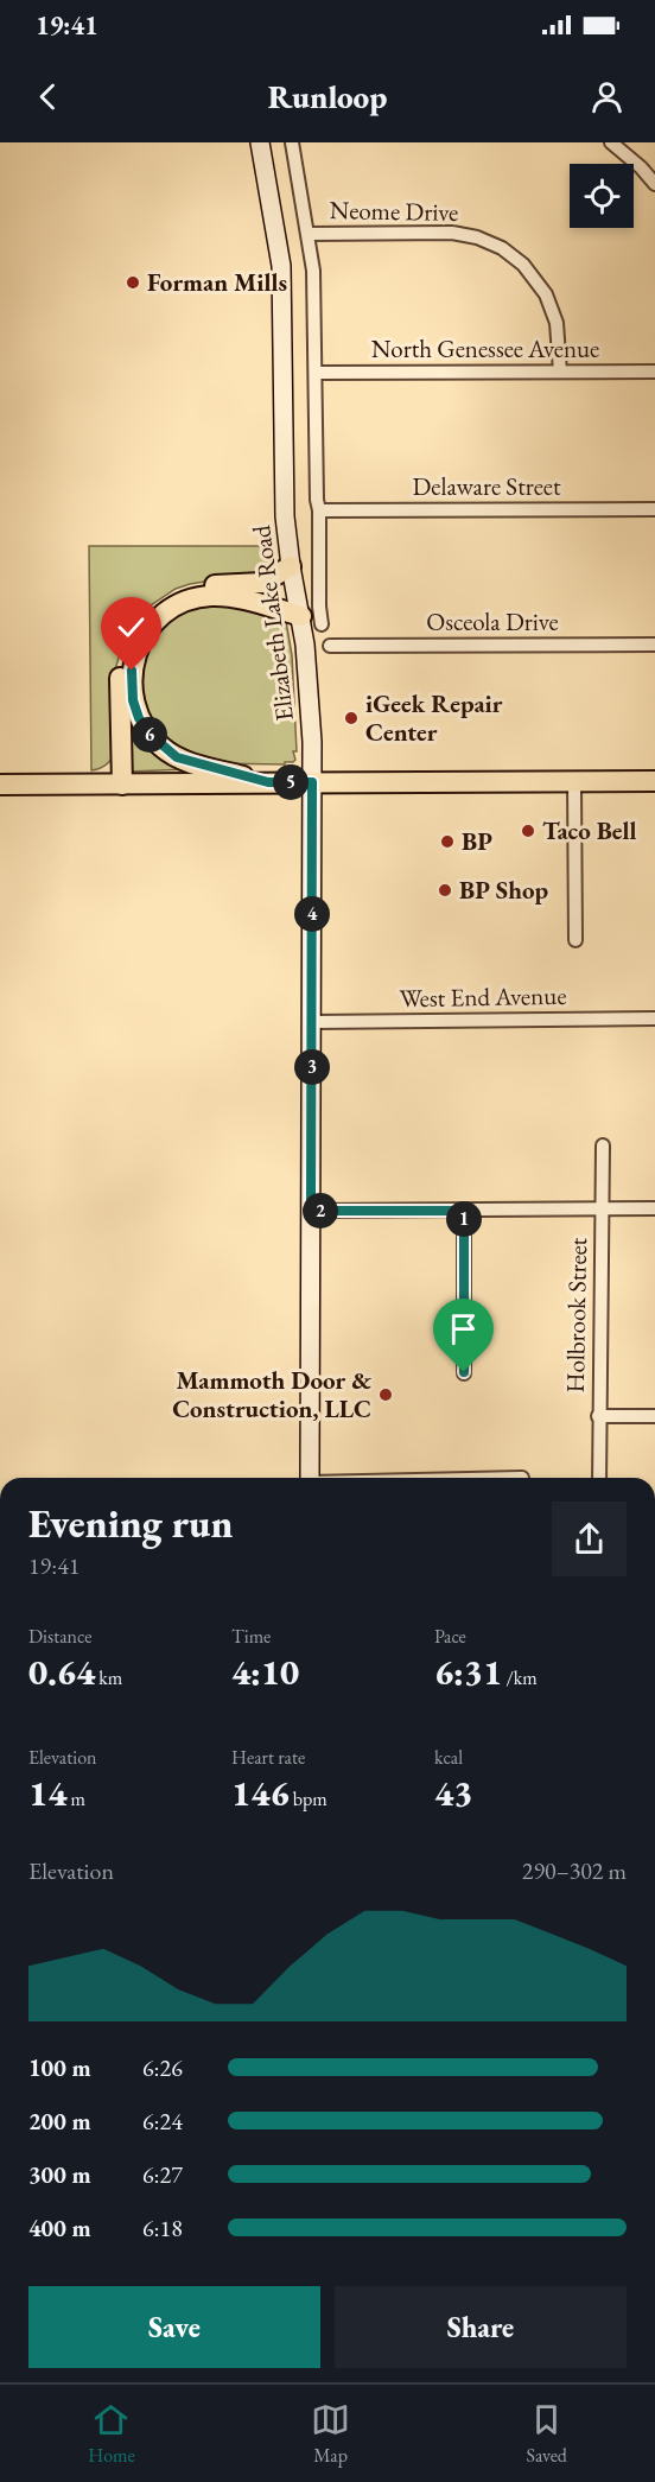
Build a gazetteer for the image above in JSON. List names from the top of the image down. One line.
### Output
{"streets":{"main road":["Elizabeth Lake Road"],"street":["Neome Drive","North Genessee Avenue","Delaware Street","Osceola Drive","West End Avenue","Holbrook Street"]},"crossings":[["Neome Drive","North Genessee Avenue"],["Neome Drive","Elizabeth Lake Road"],["North Genessee Avenue","Elizabeth Lake Road"],["Delaware Street","Elizabeth Lake Road"],["Elizabeth Lake Road","West End Avenue"]],"places":["Forman Mills","iGeek Repair Center","Taco Bell","BP","BP Shop","Mammoth Door & Construction, LLC"],"page":{"status":"19:41","header":"Runloop","pins":["6","5","4","3","2","1"],"heading":["Evening run","19:41"],"stats":[["Distance","0.64 km"],["Time","4:10"],["Pace","6:31 /km"],["Elevation","14 m"],["Heart rate","146 bpm"],["kcal","43"]],"chart":["Elevation","290–302 m"],"list":[{"name":"100 m","note":"6:26"},{"name":"200 m","note":"6:24"},{"name":"300 m","note":"6:27"},{"name":"400 m","note":"6:18"}],"buttons":["Save","Share"],"tabs":["Home","Map","Saved"]}}
